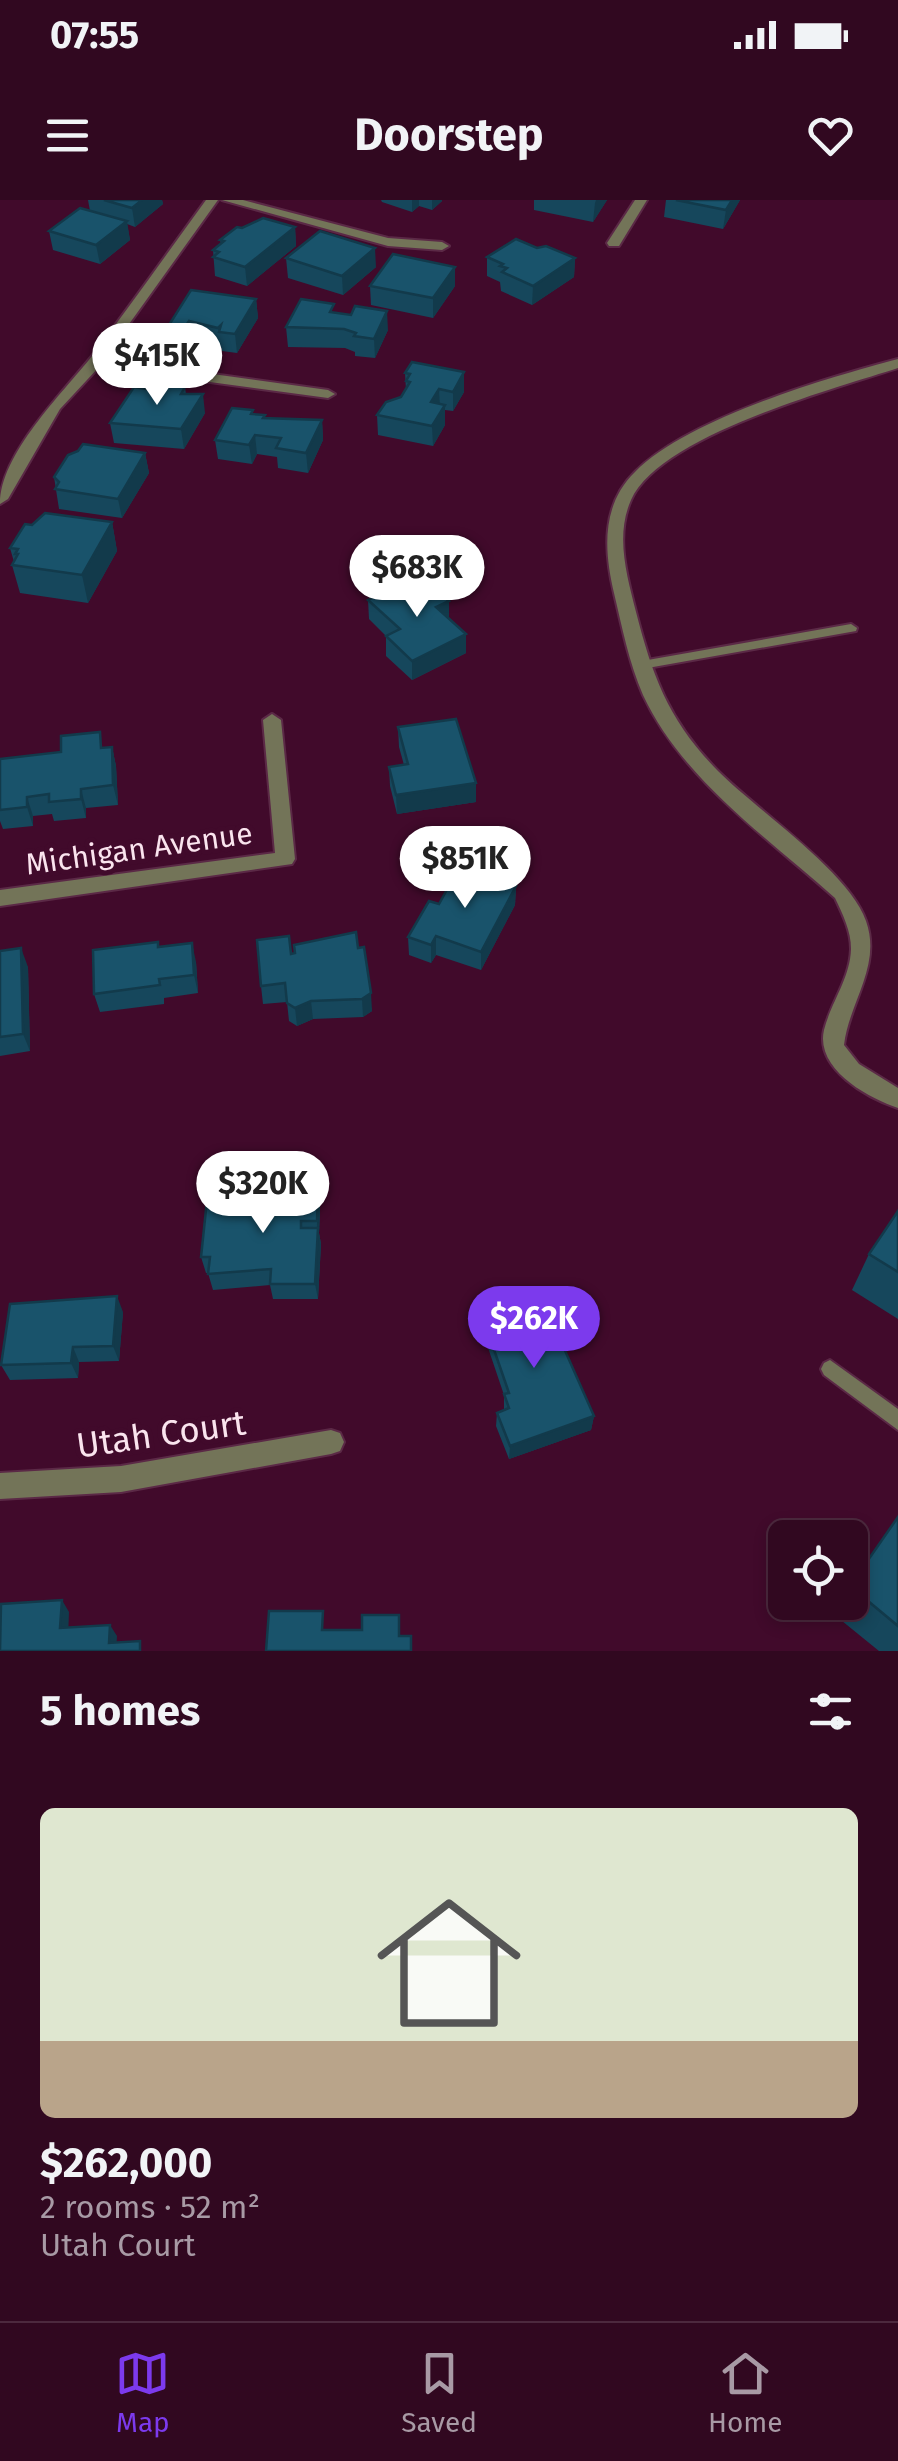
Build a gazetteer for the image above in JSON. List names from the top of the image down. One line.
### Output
{"streets":{"street":["Michigan Avenue","Utah Court"]},"page":{"status":"07:55","header":"Doorstep","price":["$415K","$683K","$851K","$320K","$262K"],"heading":"5 homes","list":[{"name":"$262,000","note":"2 rooms · 52 m² · Utah Court"}],"tabs":["Map","Saved","Home"]}}
